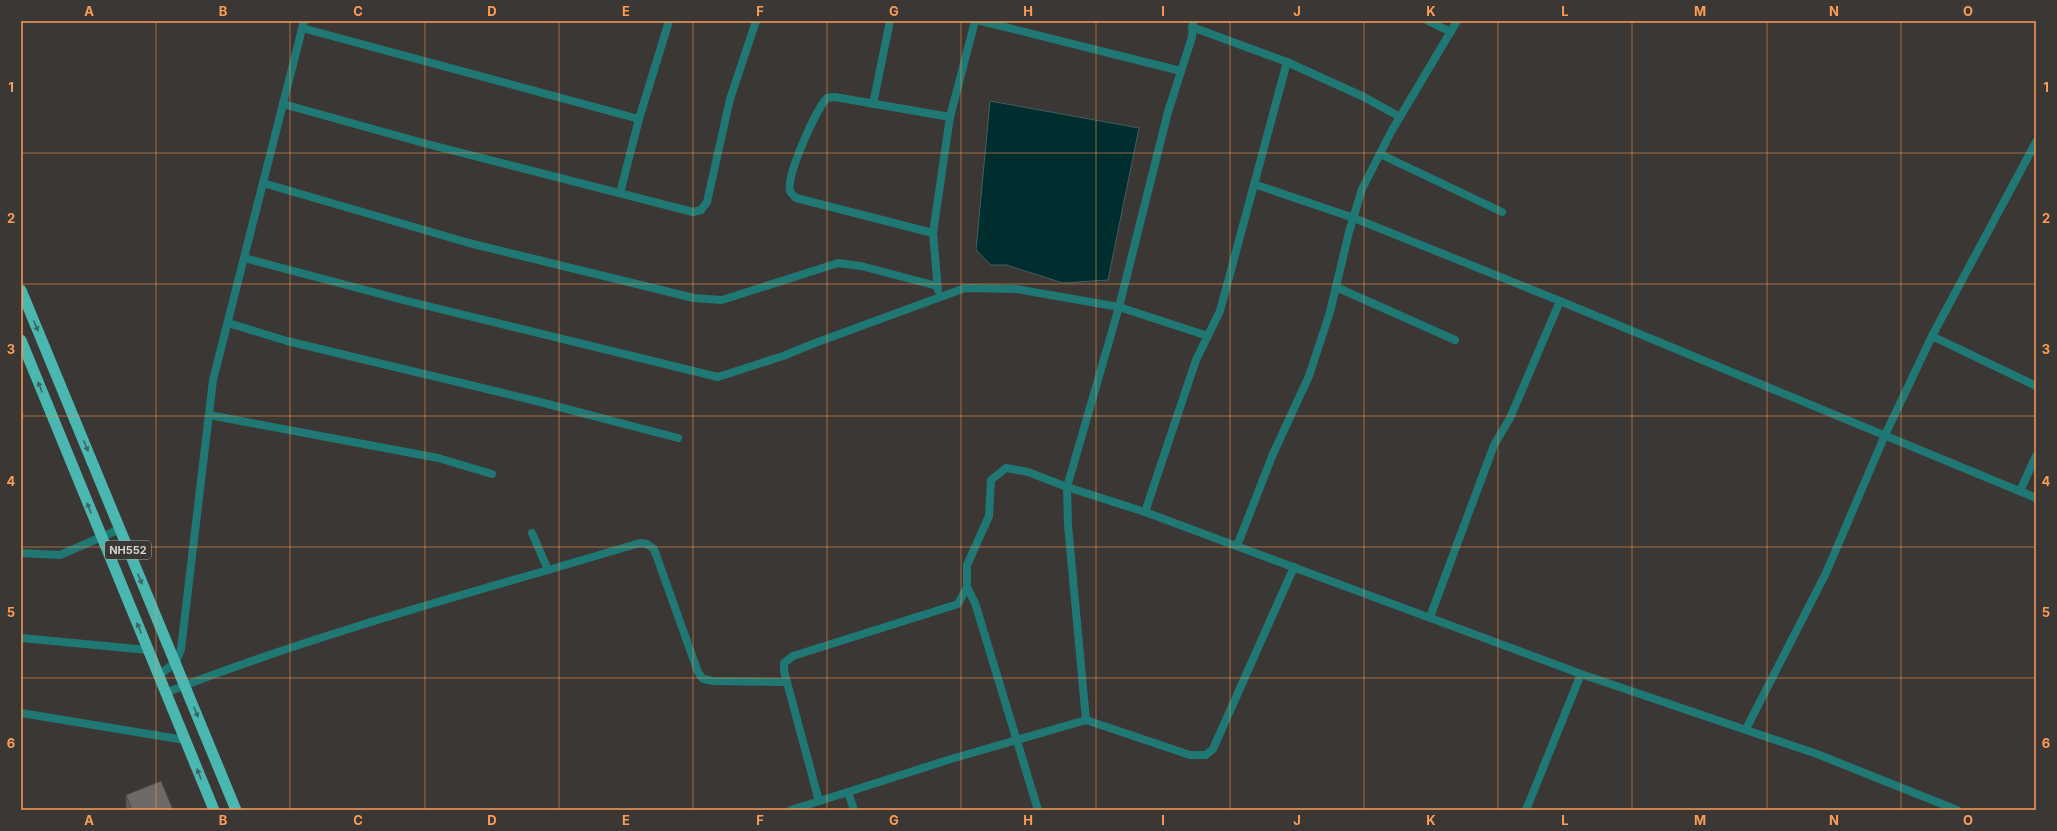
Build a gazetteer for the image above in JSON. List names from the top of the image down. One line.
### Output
{"streets":{"highway":["NH552"]},"grid":{"columns":["A","B","C","D","E","F","G","H","I","J","K","L","M","N","O"],"rows":["1","2","3","4","5","6"]}}
